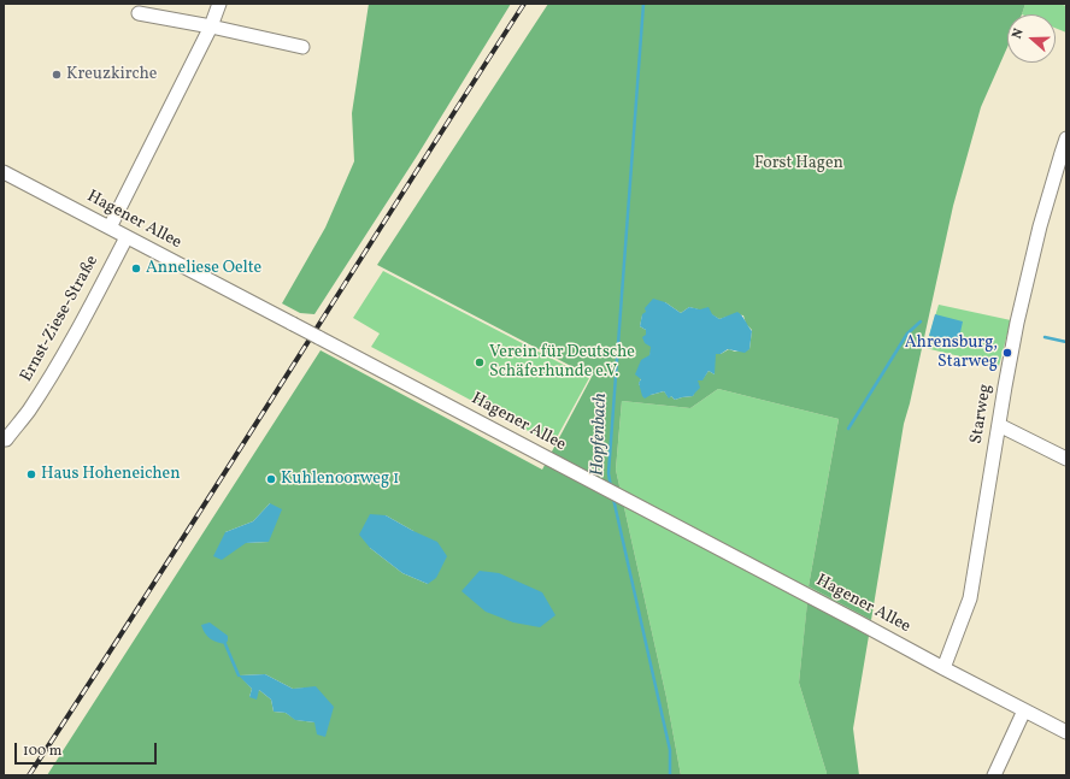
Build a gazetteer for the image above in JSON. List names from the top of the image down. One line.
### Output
{"streets":{"street":["Hagener Allee","Ernst-Ziese-Straße","Starweg"]},"crossings":[["Hagener Allee","Ernst-Ziese-Straße"],["Hagener Allee","Starweg"]],"water":["Hopfenbach"],"parks":["Forst Hagen"],"places":["Kreuzkirche","Anneliese Oelte","Ahrensburg, Starweg","Verein für Deutsche Schäferhunde e.V.","Haus Hoheneichen","Kuhlenoorweg 1"],"scale_bar":"100 m","north":"left"}
